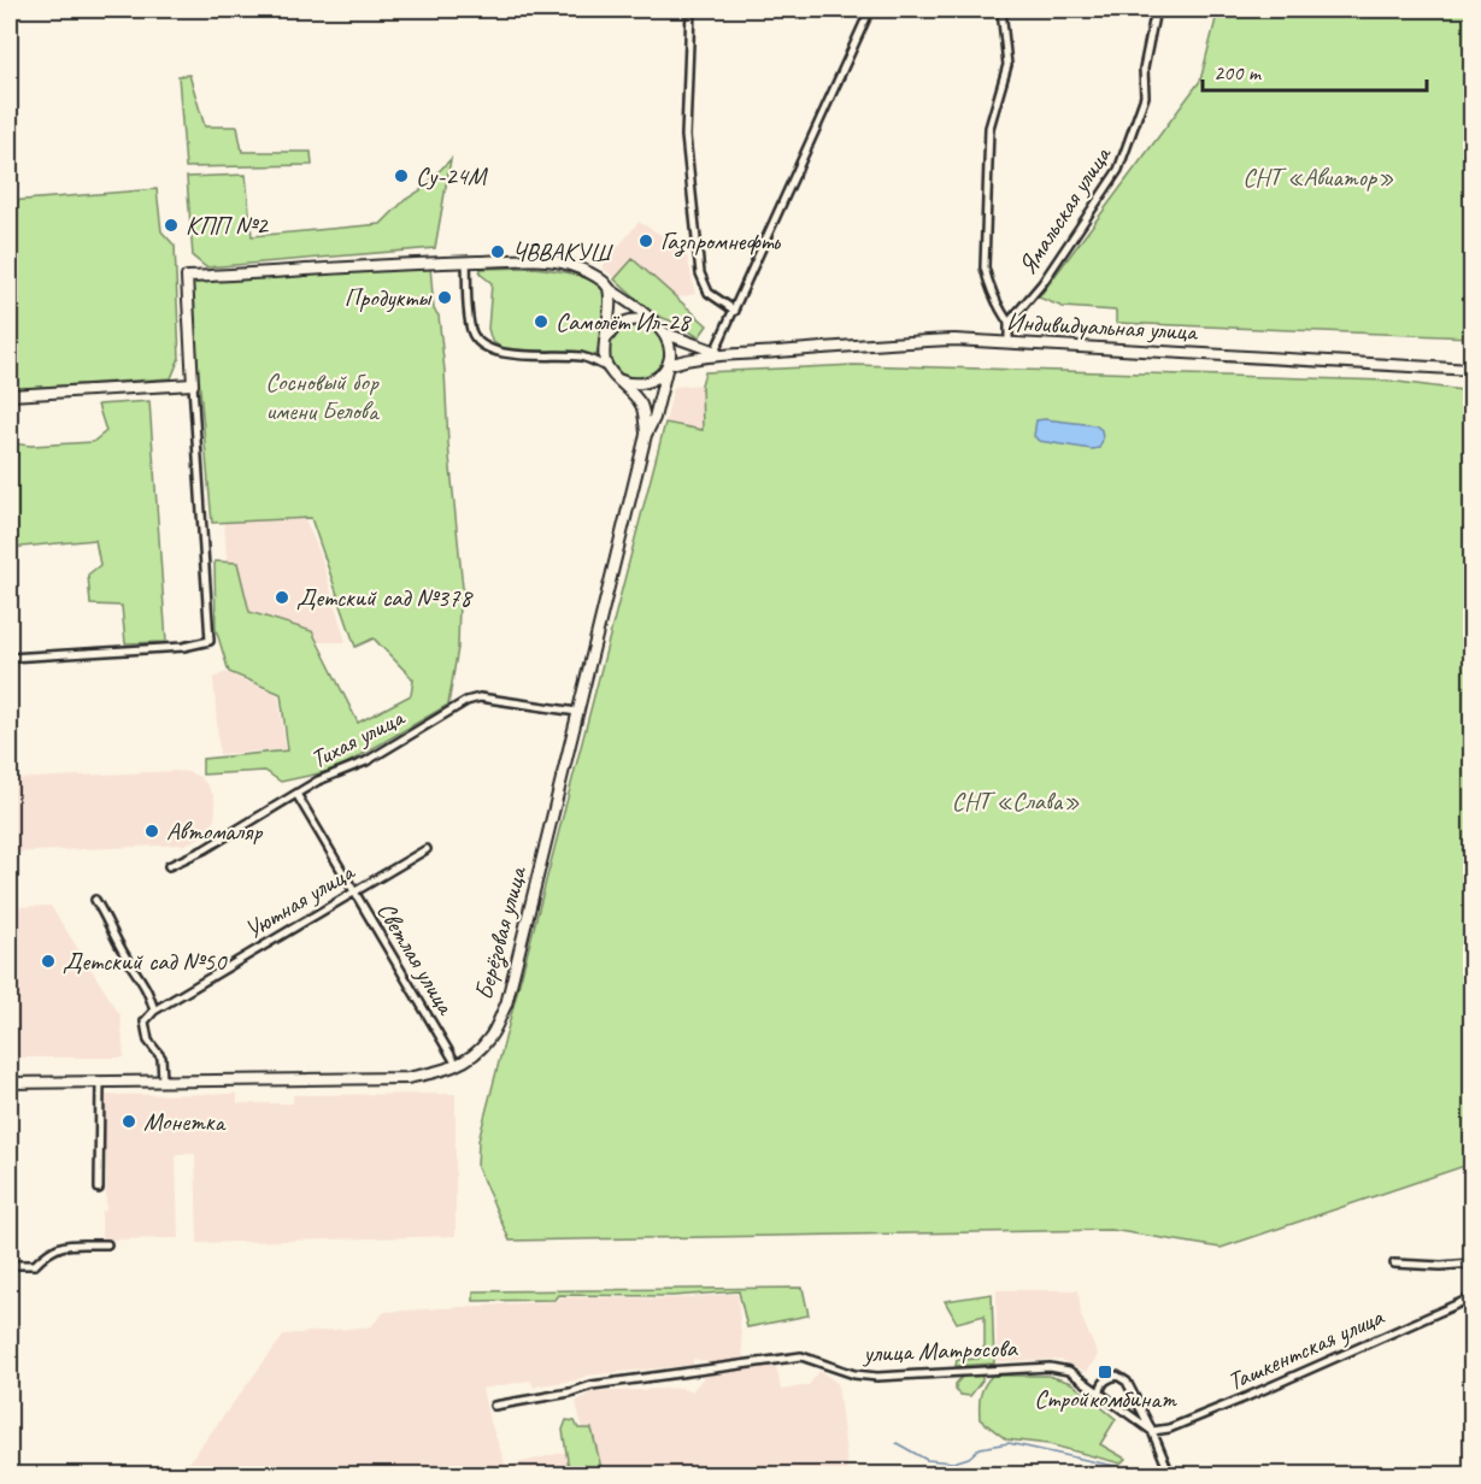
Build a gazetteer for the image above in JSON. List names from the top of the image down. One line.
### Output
{"streets":{"main road":["Индивидуальная улица","Берёзовая улица"],"street":["Ямальская улица","Тихая улица","Уютная улица","Светлая улица","Ташкентская улица","улица Матросова"]},"crossings":[["Индивидуальная улица","Берёзовая улица"],["Тихая улица","Берёзовая улица"],["Тихая улица","Светлая улица"],["Уютная улица","Светлая улица"],["Берёзовая улица","Светлая улица"],["Ташкентская улица","улица Матросова"]],"parks":["СНТ «Авиатор»","Сосновый бор имени Белова","СНТ «Слава»"],"places":{"other":["Су-24М","КПП №2","Газпромнефть","ЧВВАКУШ","Продукты","Самолёт Ил-28","Детский сад №378","Автомаляр","Детский сад №50","Монетка"],"transit":["Стройкомбинат"]},"scale_bar":"200 m"}
